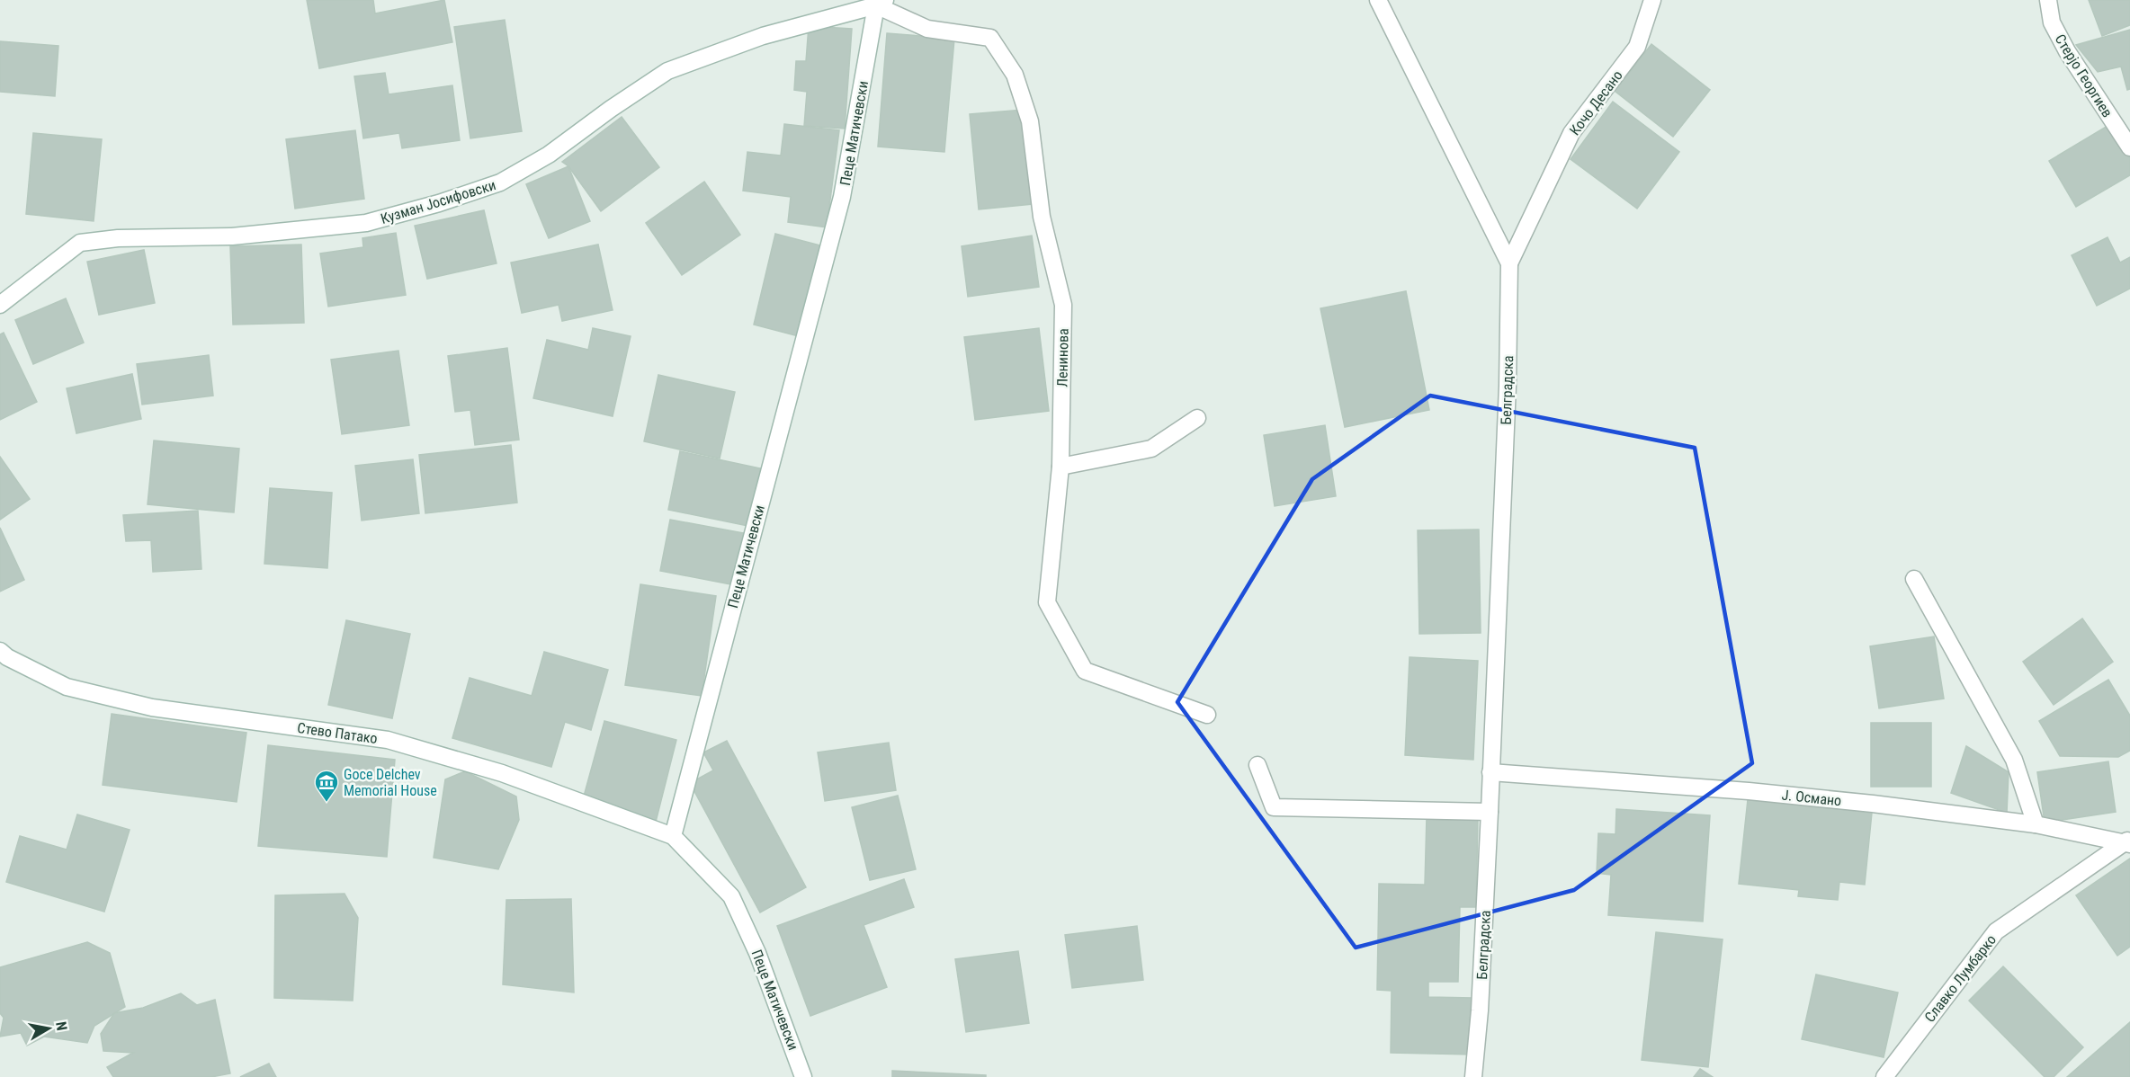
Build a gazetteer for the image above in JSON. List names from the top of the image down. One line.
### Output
{"streets":{"street":["Стерјо Георгиев","Кочо Десано","Пеце Матичевски","Кузман Јосифовски","Ленинова","Белградска","Стево Патако","Ј. Османо","Славко Лумбарко"]},"crossings":[["Кочо Десано","Белградска"],["Пеце Матичевски","Кузман Јосифовски"],["Пеце Матичевски","Ленинова"],["Пеце Матичевски","Стево Патако"],["Кузман Јосифовски","Ленинова"],["Белградска","Ј. Османо"],["Ј. Османо","Славко Лумбарко"]],"places":{"museum":["Goce Delchev Memorial House"]},"north":"right"}
